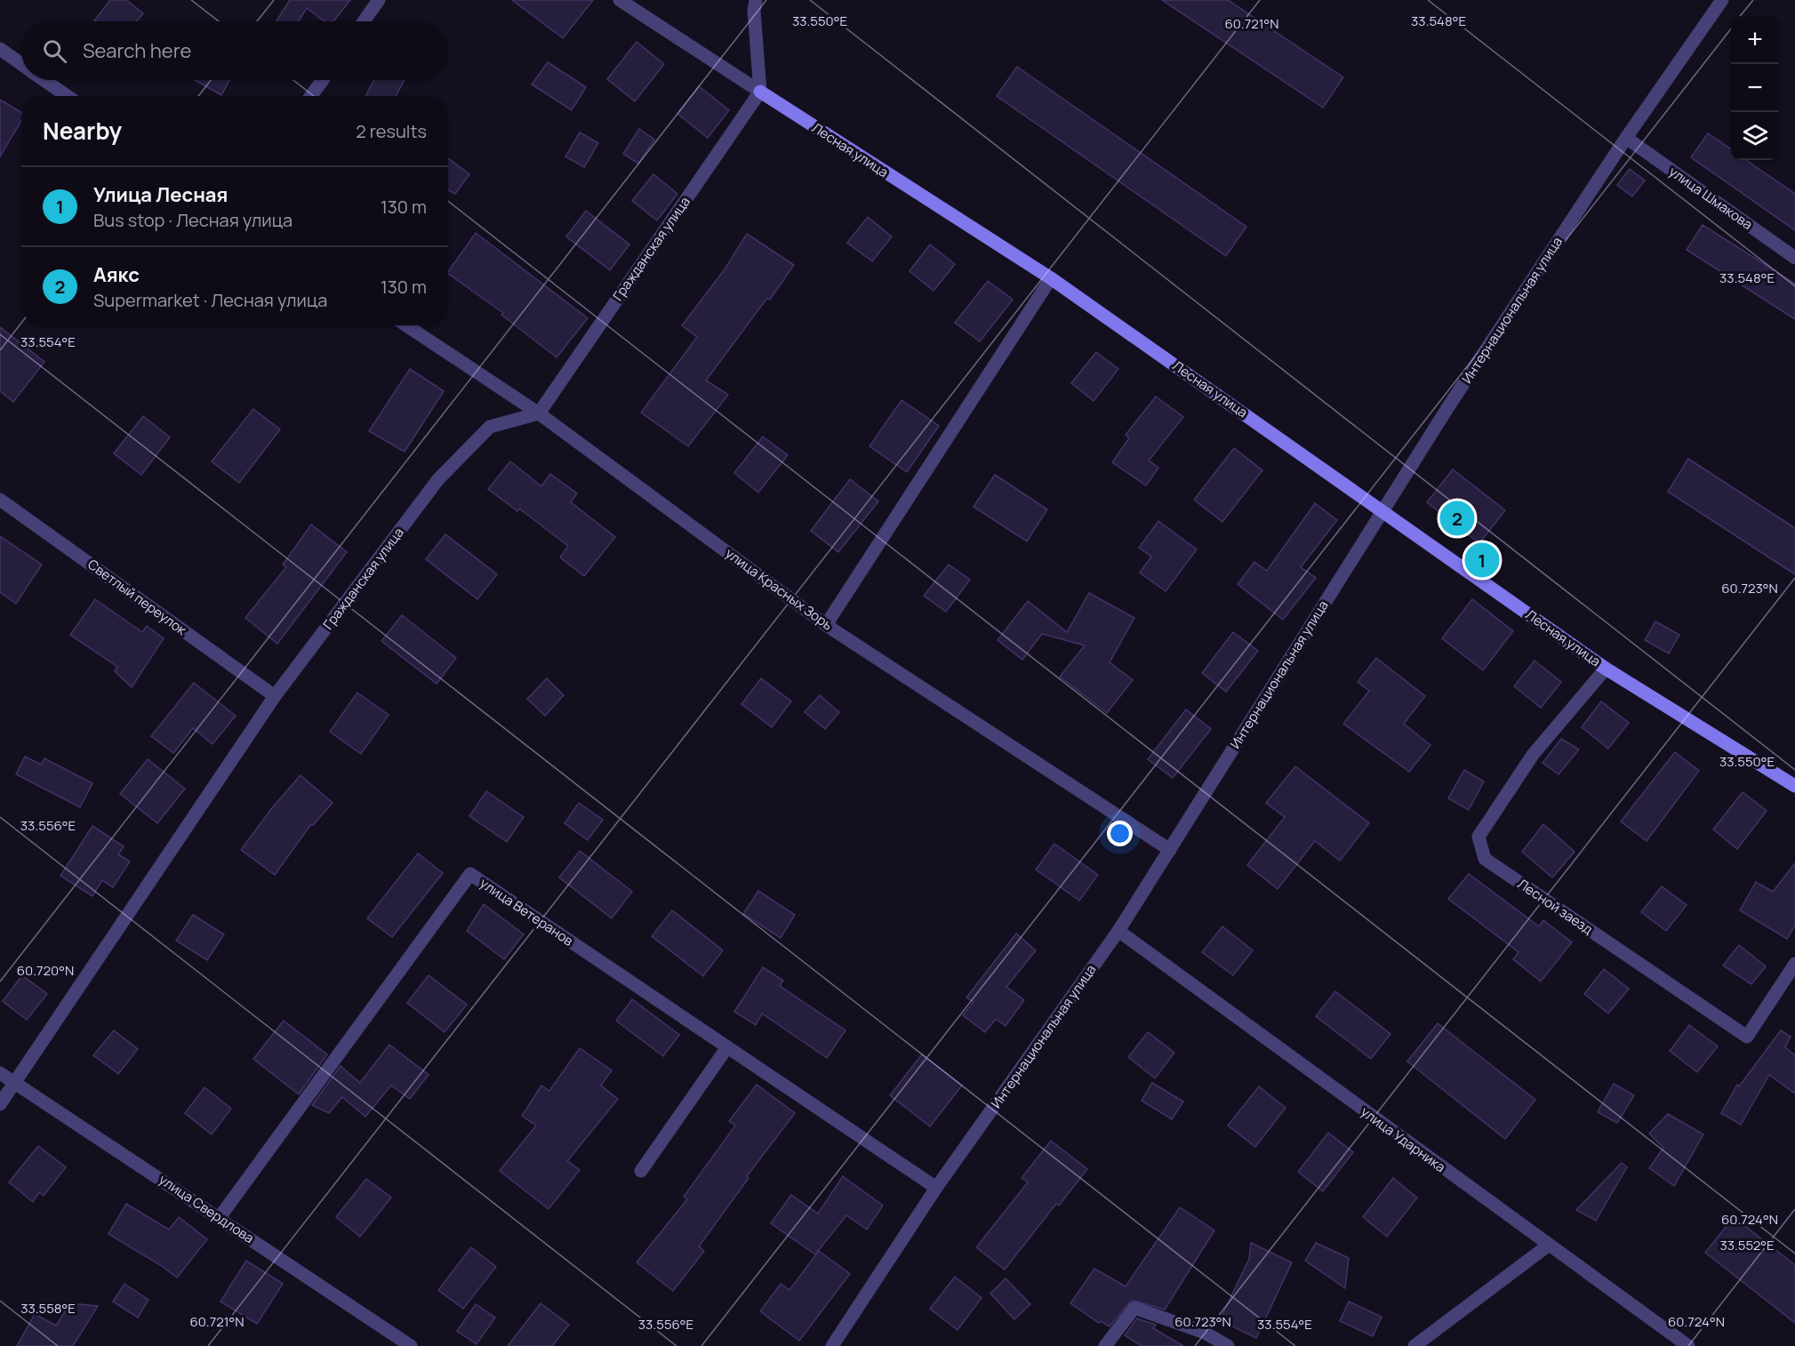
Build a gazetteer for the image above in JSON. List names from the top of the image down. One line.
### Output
{"streets":{"street":["Лесная улица","улица Шмакова","Гражданская улица","Интернациональная улица","улица Красных Зорь","Светлый переулок","Лесной заезд","улица Ветеранов","улица Ударника","улица Свердлова"]},"crossings":[["Лесная улица","Гражданская улица"],["Лесная улица","Интернациональная улица"],["Лесная улица","Лесной заезд"],["улица Шмакова","Интернациональная улица"],["Гражданская улица","улица Красных Зорь"],["Гражданская улица","Светлый переулок"],["Гражданская улица","улица Свердлова"],["Интернациональная улица","улица Красных Зорь"],["Интернациональная улица","улица Ветеранов"],["Интернациональная улица","улица Ударника"],["улица Ветеранов","улица Свердлова"]],"page":{"map_buttons":["+","−"],"search":"Search here","heading":["Nearby","2 results"],"list":[{"mark":"1","name":"Улица Лесная","note":"Bus stop · Лесная улица","value":"130 m"},{"mark":"2","name":"Аякс","note":"Supermarket · Лесная улица","value":"130 m"}],"pins":["2","1"]},"coordinates":["33.548°E","33.550°E","60.721°N","33.554°E","60.723°N","33.556°E","60.720°N","60.724°N","33.552°E","33.558°E"]}
